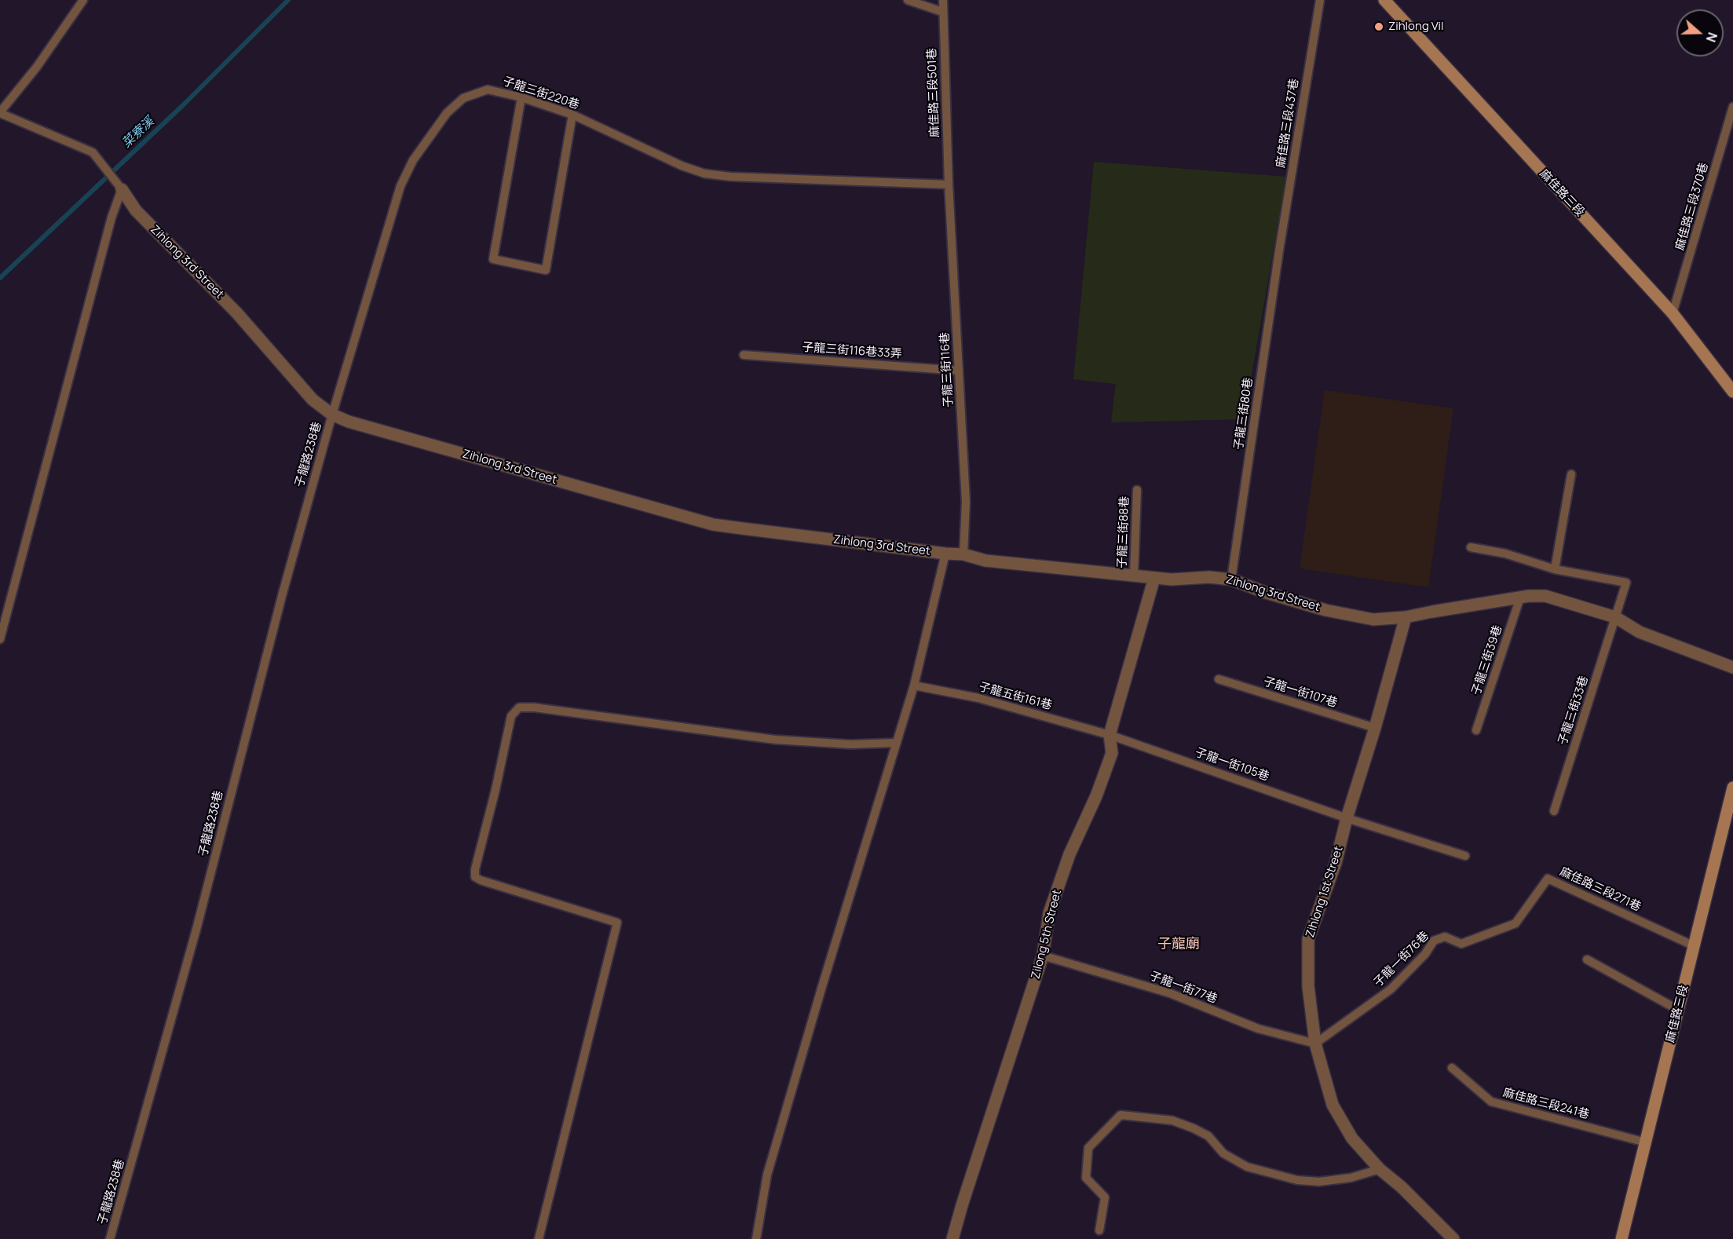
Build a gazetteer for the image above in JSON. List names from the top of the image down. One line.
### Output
{"streets":{"main road":["麻佳路三段"],"street":["Zihlong 3rd Street","Zihlong 1st Street","Zilong 5th Street"],"lane":["麻佳路三段501巷","子龍三街220巷","麻佳路三段437巷","麻佳路三段370巷","子龍三街116巷33弄","子龍三街116巷","子龍三街80巷","子龍路238巷","子龍三街88巷","子龍三街39巷","子龍一街107巷","子龍五街161巷","子龍三街33巷","子龍一街105巷","麻佳路三段271巷","子龍一街76巷","子龍一街77巷","麻佳路三段241巷"]},"crossings":[["麻佳路三段501巷","子龍三街220巷"],["麻佳路三段501巷","子龍三街116巷"],["子龍三街220巷","Zihlong 3rd Street"],["子龍三街220巷","子龍三街116巷"],["子龍三街220巷","子龍路238巷"],["麻佳路三段437巷","子龍三街80巷"],["麻佳路三段","麻佳路三段370巷"],["麻佳路三段","麻佳路三段271巷"],["麻佳路三段","麻佳路三段241巷"],["Zihlong 3rd Street","子龍三街116巷"],["Zihlong 3rd Street","子龍三街80巷"],["Zihlong 3rd Street","子龍路238巷"],["Zihlong 3rd Street","子龍三街88巷"],["Zihlong 3rd Street","子龍三街39巷"],["Zihlong 3rd Street","子龍三街33巷"],["Zihlong 3rd Street","Zihlong 1st Street"],["Zihlong 3rd Street","Zilong 5th Street"],["子龍三街116巷33弄","子龍三街116巷"],["子龍一街107巷","Zihlong 1st Street"],["子龍五街161巷","子龍一街105巷"],["子龍五街161巷","Zilong 5th Street"],["子龍一街105巷","Zihlong 1st Street"],["子龍一街105巷","Zilong 5th Street"],["麻佳路三段271巷","子龍一街76巷"],["Zihlong 1st Street","子龍一街76巷"],["Zihlong 1st Street","子龍一街77巷"],["Zilong 5th Street","子龍一街77巷"],["子龍一街76巷","子龍一街77巷"]],"districts":["子龍廟"],"water":["菜寮溪"],"places":["Zihlong Vil"],"north":"right"}
